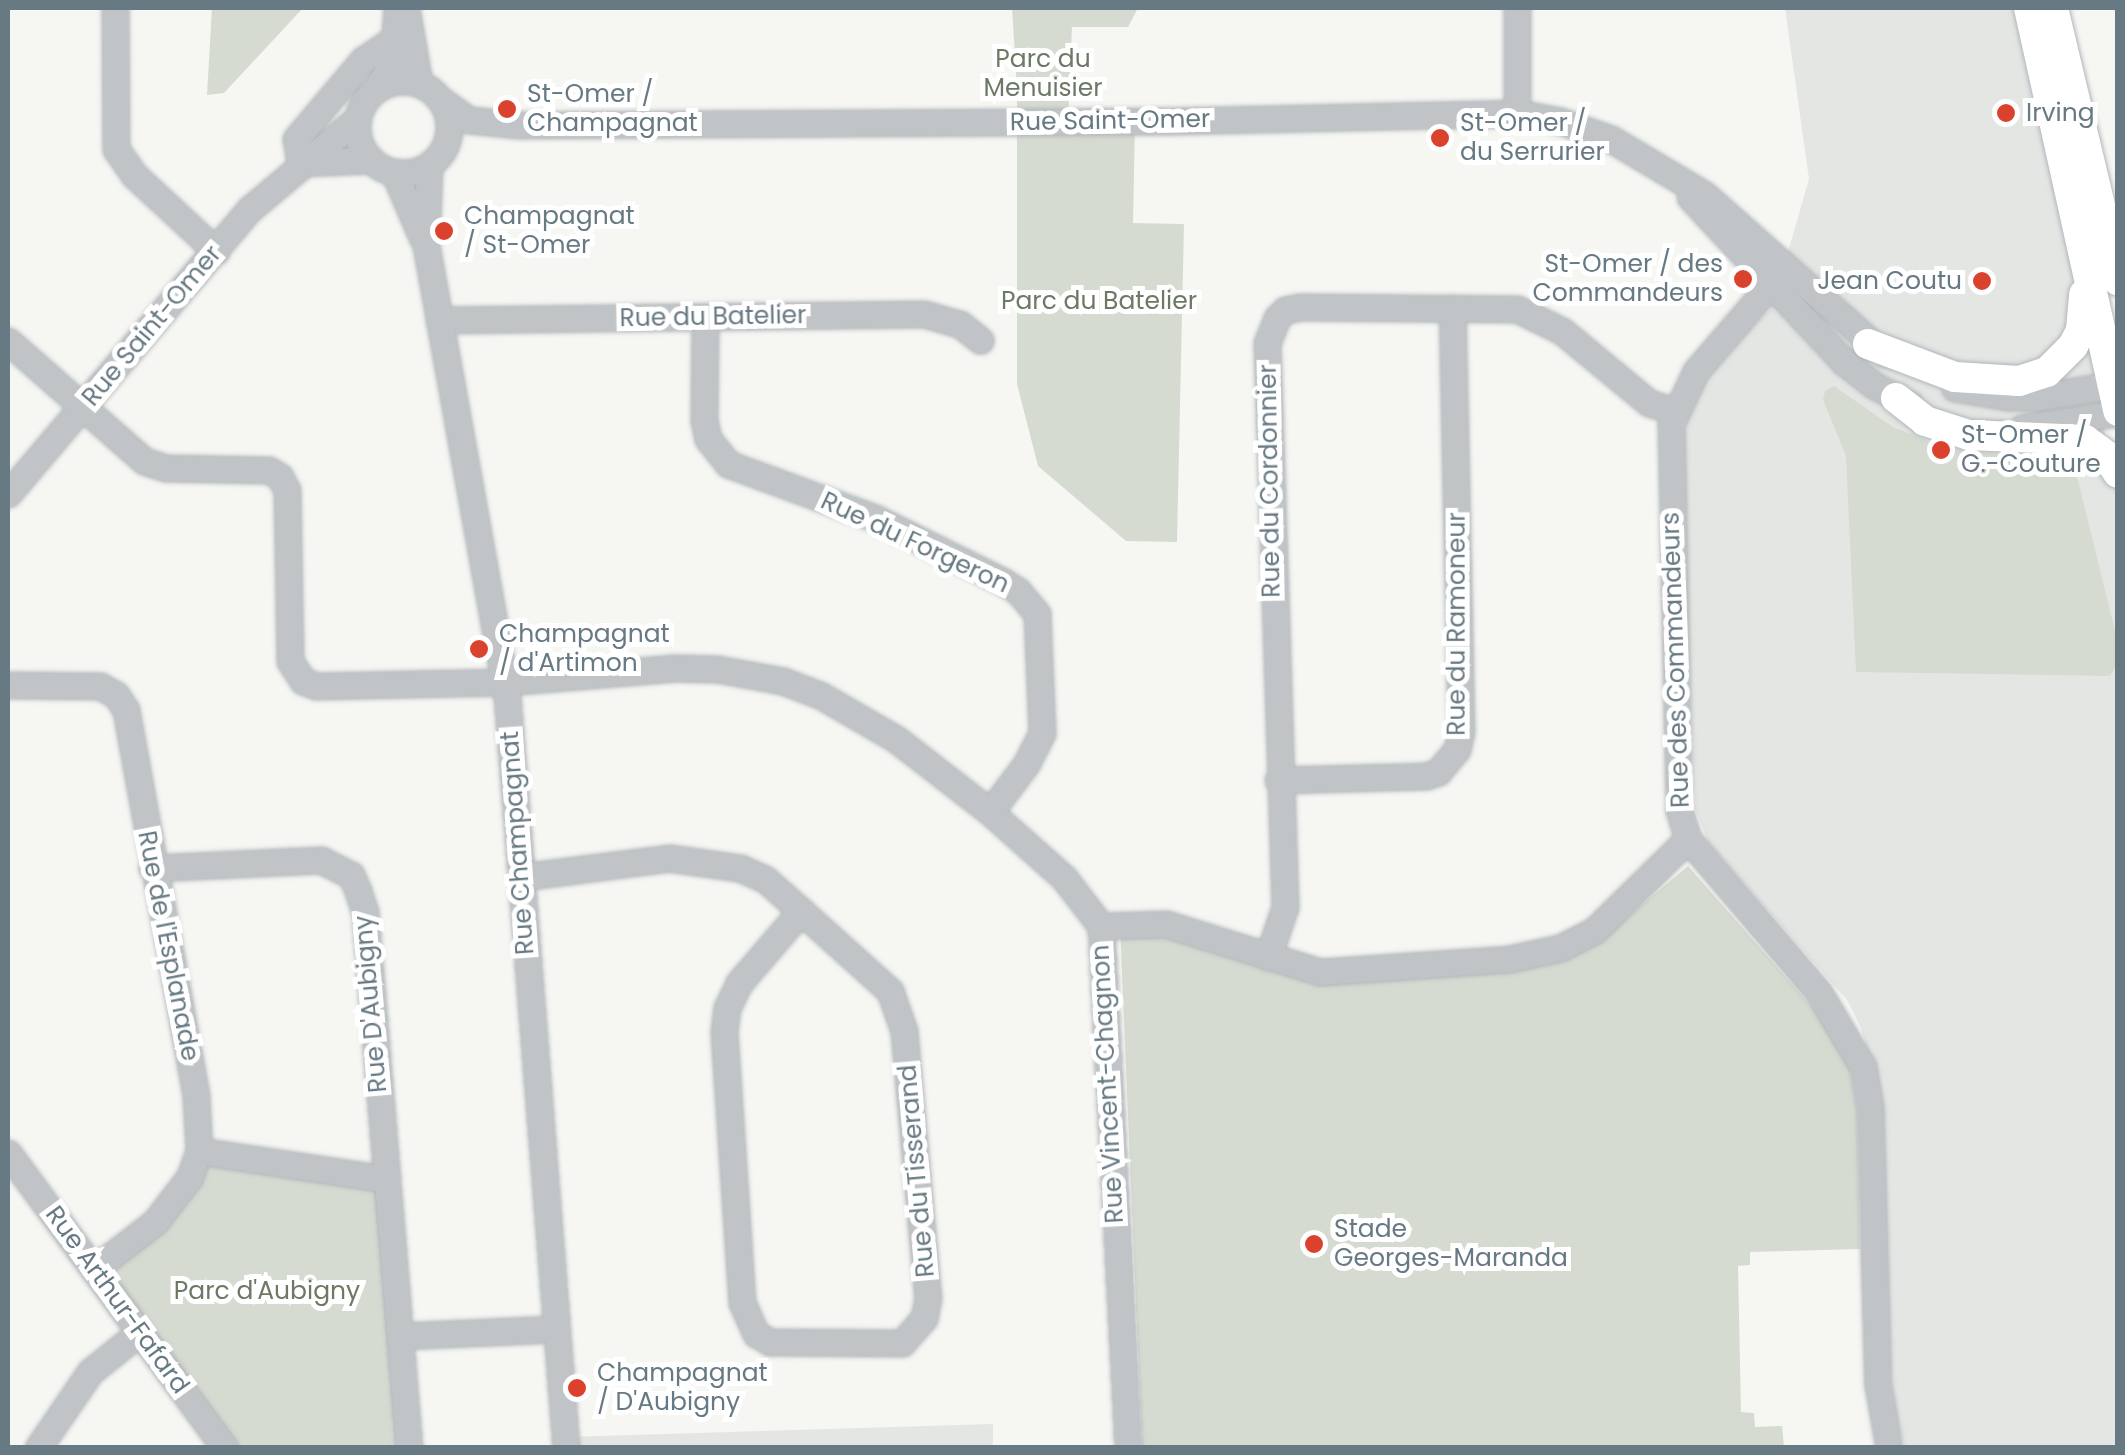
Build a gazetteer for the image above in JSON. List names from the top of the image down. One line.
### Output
{"streets":{"street":["Rue Saint-Omer","Rue du Batelier","Rue du Cordonnier","Rue du Forgeron","Rue du Ramoneur","Rue des Commandeurs","Rue Champagnat","Rue de l'Esplanade","Rue D'Aubigny","Rue Vincent-Chagnon","Rue du Tisserand","Rue Arthur-Fafard"]},"crossings":[["Rue Saint-Omer","Rue des Commandeurs"],["Rue Saint-Omer","Rue Champagnat"],["Rue Saint-Omer","Rue Vincent-Chagnon"],["Rue du Batelier","Rue du Forgeron"],["Rue du Batelier","Rue Champagnat"],["Rue du Cordonnier","Rue du Ramoneur"],["Rue du Cordonnier","Rue des Commandeurs"],["Rue du Forgeron","Rue Vincent-Chagnon"],["Rue Champagnat","Rue Vincent-Chagnon"],["Rue Champagnat","Rue du Tisserand"],["Rue de l'Esplanade","Rue D'Aubigny"]],"parks":["Parc du Menuisier","Parc du Batelier","Parc d'Aubigny"],"places":["St-Omer / Champagnat","Irving","St-Omer / du Serrurier","Champagnat / St-Omer","St-Omer / des Commandeurs","Jean Coutu","St-Omer / G.-Couture","Champagnat / d'Artimon","Stade Georges-Maranda","Champagnat / D'Aubigny"]}
